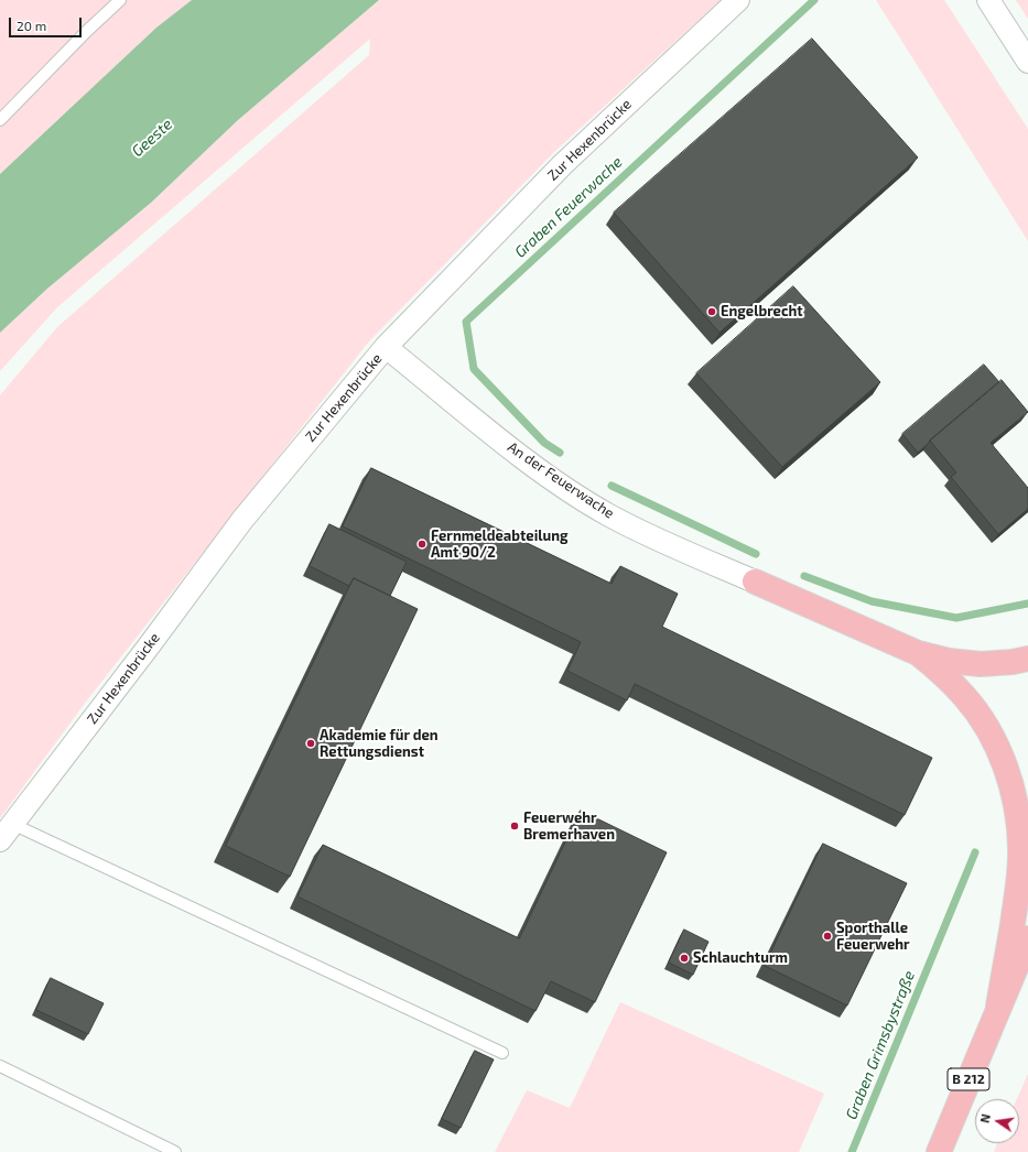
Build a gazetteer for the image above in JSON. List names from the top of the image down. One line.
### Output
{"streets":{"highway":["B 212"],"street":["Zur Hexenbrücke","An der Feuerwache"]},"crossings":[["Zur Hexenbrücke","An der Feuerwache"]],"water":["Geeste","Graben Feuerwache","Graben Grimsbystraße"],"places":["Engelbrecht","Fernmeldeabteilung Amt 90/2","Akademie für den Rettungsdienst","Feuerwehr Bremerhaven","Sporthalle Feuerwehr","Schlauchturm"],"scale_bar":"20 m","north":"left"}
